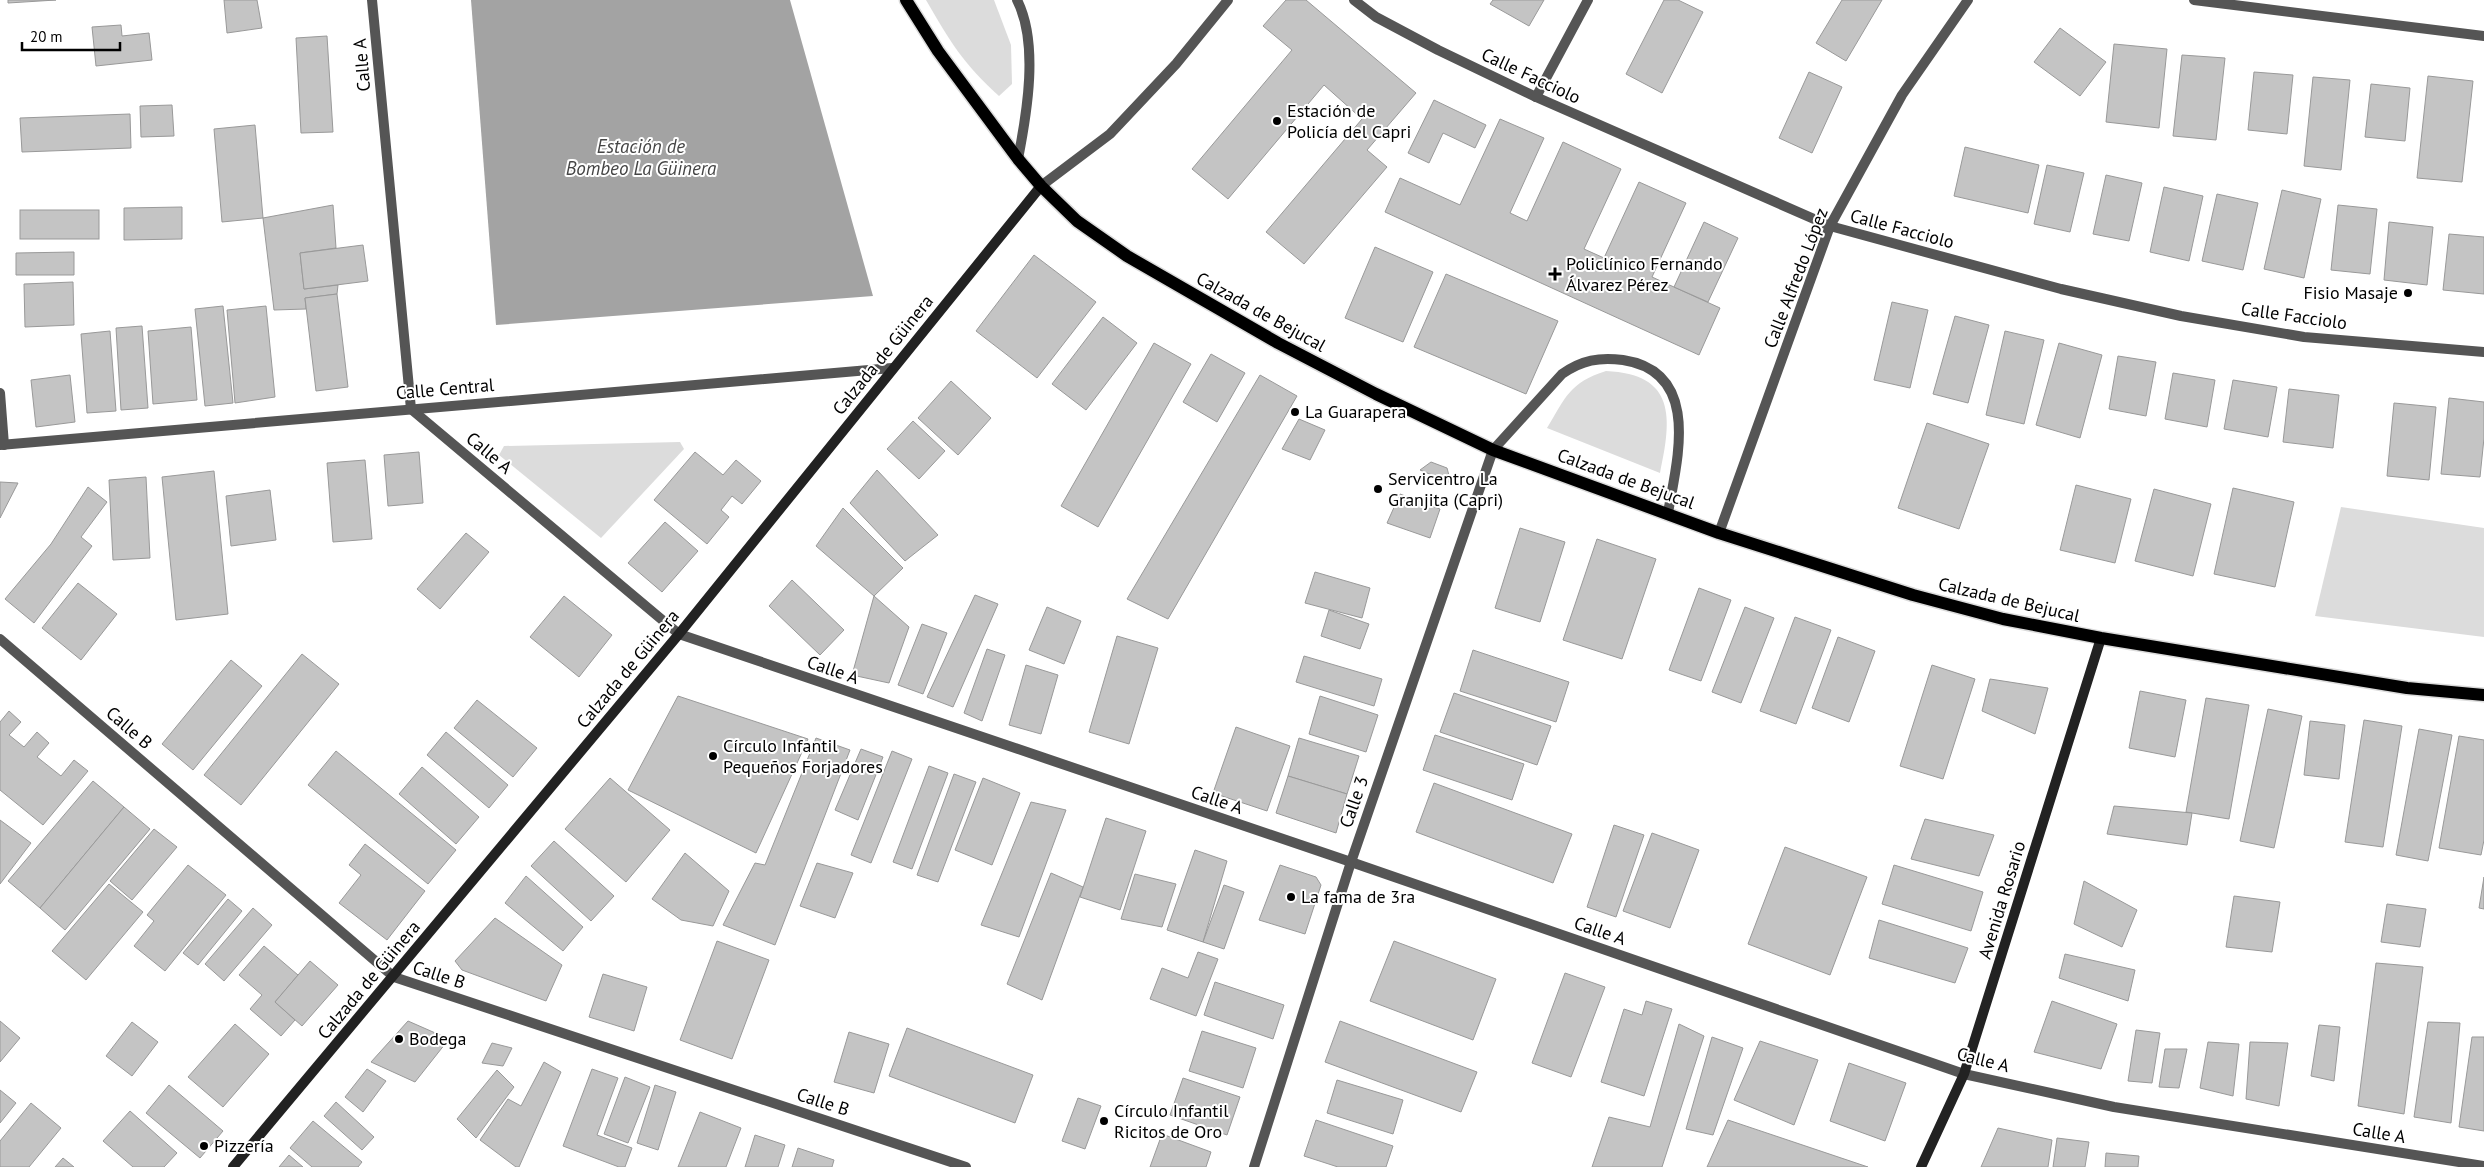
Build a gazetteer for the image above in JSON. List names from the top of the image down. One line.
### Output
{"streets":{"main road":["Calzada de Bejucal","Calzada de Güinera","Avenida Rosario"],"street":["Calle A","Calle Facciolo","Calle Alfredo López","Calle Central","Calle B","Calle 3"]},"crossings":[["Calle A","Calzada de Güinera"],["Calle A","Calle Central"],["Calle A","Calle 3"],["Calle A","Avenida Rosario"],["Calle Facciolo","Calle Alfredo López"],["Calle Alfredo López","Calzada de Bejucal"],["Calzada de Bejucal","Calzada de Güinera"],["Calzada de Bejucal","Calle 3"],["Calzada de Bejucal","Avenida Rosario"],["Calzada de Güinera","Calle Central"],["Calzada de Güinera","Calle B"]],"water":["Estación de Bombeo La Güinera"],"places":{"other":["Estación de Policía del Capri","Fisio Masaje","La Guarapera","Servicentro La Granjita (Capri)","Círculo Infantil Pequeños Forjadores","La fama de 3ra","Bodega","Círculo Infantil Ricitos de Oro","Pizzería"],"health":["Policlínico Fernando Álvarez Pérez"]},"scale_bar":"20 m"}
